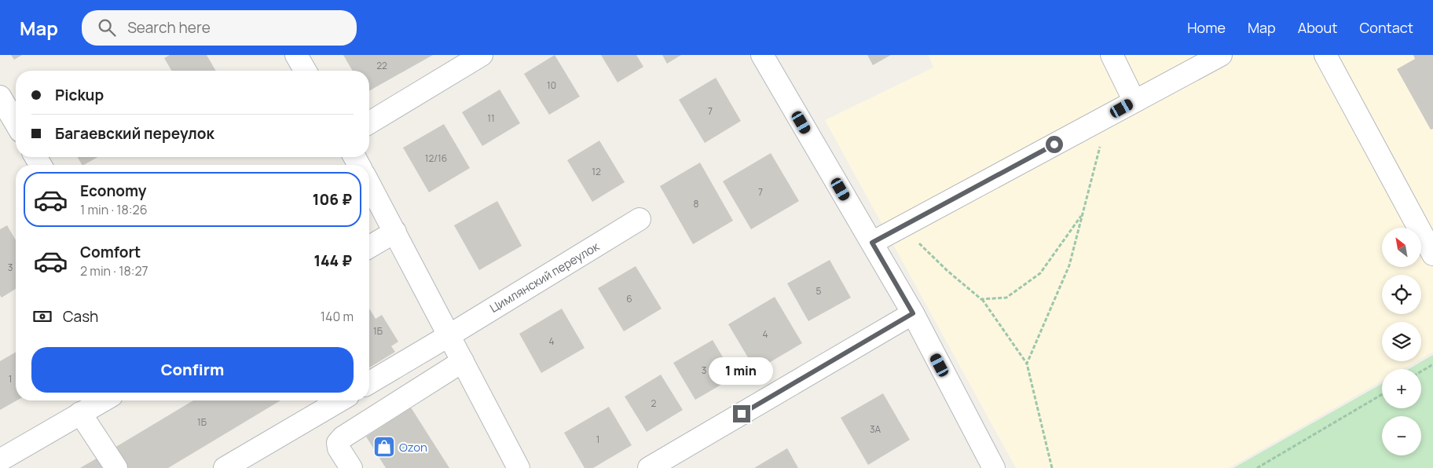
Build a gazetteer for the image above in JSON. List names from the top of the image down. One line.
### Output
{"streets":{"street":["Цимлянский переулок"]},"places":{"shop":["Ozon"]},"house_numbers":["22","10","7","11","12/16","12","7","8","3","5","6","1Б","4","4","3","1","2","1Б","3А","1"],"north":"top left","page":{"header":"Map","search":"Search here","nav":["Home","Map","About","Contact"],"banner":["Pickup","Багаевский переулок"],"list":[{"name":"Economy","note":"1 min · 18:26","value":"106 ₽"},{"name":"Comfort","note":"2 min · 18:27","value":"144 ₽"}],"map_buttons":["+","−"],"pay":["Cash","140 m"],"buttons":"Confirm","bubble":"1 min"}}
